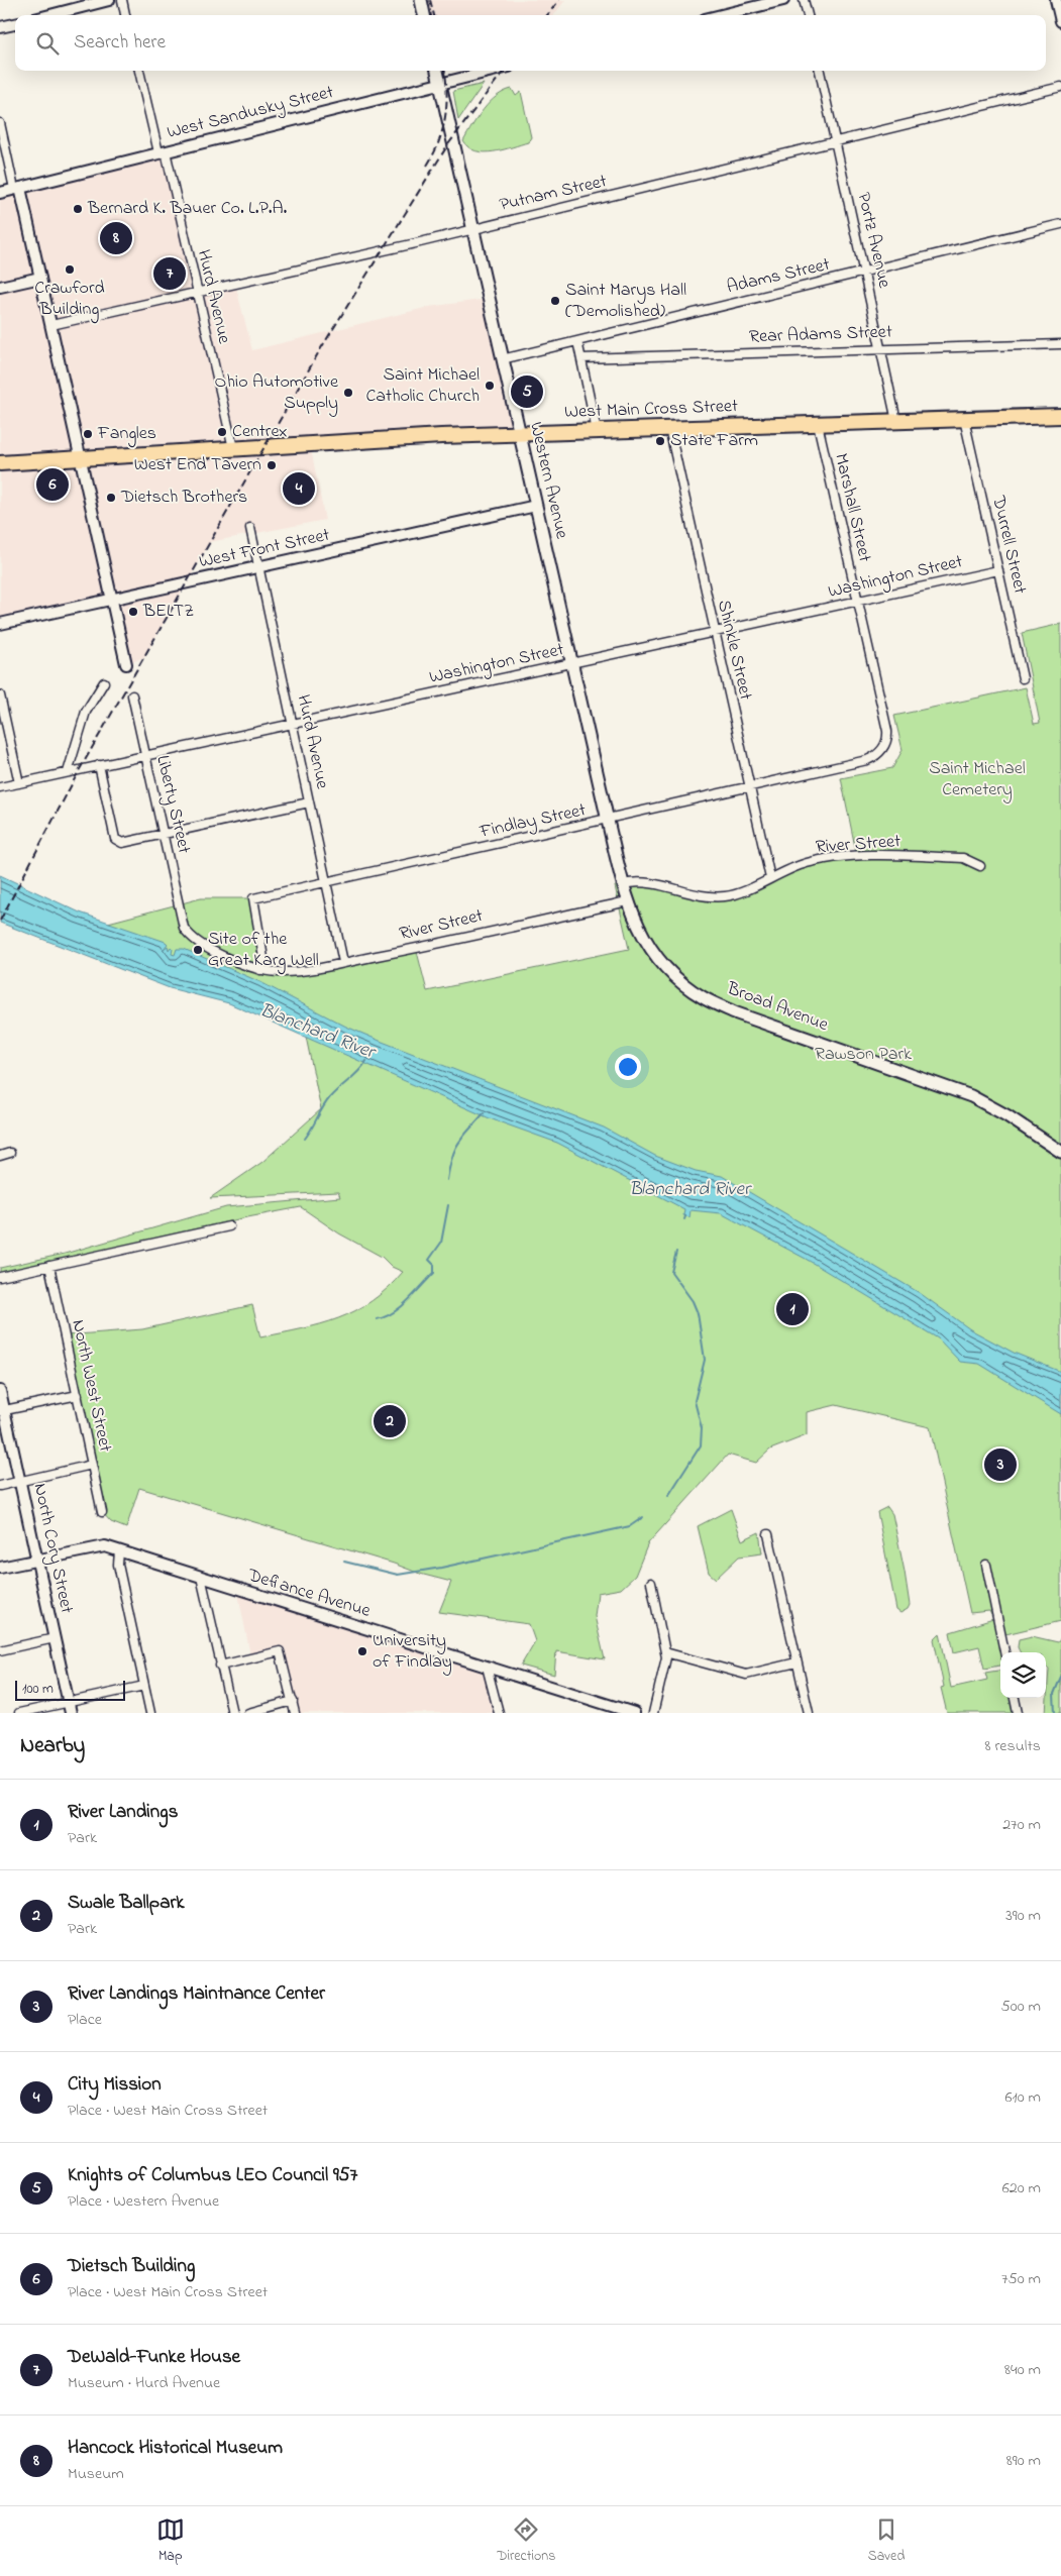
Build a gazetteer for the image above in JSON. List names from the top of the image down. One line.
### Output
{"streets":{"highway":["West Main Cross Street"],"main road":["Western Avenue","Broad Avenue"],"street":["West Sandusky Street","Putnam Street","Portz Avenue","Adams Street","Hurd Avenue","Rear Adams Street","Marshall Street","Durrell Street","West Front Street","Washington Street","Shinkle Street","Liberty Street","Findlay Street","River Street","North West Street","North Cory Street","Defiance Avenue"]},"crossings":[["West Sandusky Street","Hurd Avenue"],["West Sandusky Street","Western Avenue"],["Putnam Street","Portz Avenue"],["Putnam Street","Hurd Avenue"],["Putnam Street","Western Avenue"],["Portz Avenue","Adams Street"],["Portz Avenue","Rear Adams Street"],["Portz Avenue","West Main Cross Street"],["Adams Street","Western Avenue"],["Hurd Avenue","West Main Cross Street"],["Hurd Avenue","West Front Street"],["Hurd Avenue","Washington Street"],["Hurd Avenue","Findlay Street"],["Hurd Avenue","River Street"],["West Main Cross Street","Western Avenue"],["West Main Cross Street","Marshall Street"],["West Main Cross Street","Durrell Street"],["West Main Cross Street","Shinkle Street"],["Western Avenue","West Front Street"],["Western Avenue","Washington Street"],["Western Avenue","Findlay Street"],["Western Avenue","River Street"],["Western Avenue","Broad Avenue"],["Marshall Street","Washington Street"],["Marshall Street","Findlay Street"],["Durrell Street","Washington Street"],["Washington Street","Shinkle Street"],["Washington Street","Liberty Street"],["Shinkle Street","Findlay Street"],["Shinkle Street","River Street"],["Liberty Street","Findlay Street"],["Liberty Street","River Street"],["Findlay Street","River Street"],["River Street","Broad Avenue"],["North Cory Street","Defiance Avenue"]],"water":["Blanchard River"],"parks":["Saint Michael Cemetery","Rawson Park"],"places":["Bernard K. Bauer Co. L.P.A.","Crawford Building","Saint Marys Hall (Demolished)","Saint Michael Catholic Church","Ohio Automotive Supply","Centrex","Fangles","State Farm","West End Tavern","Dietsch Brothers","BELTZ","Site of the Great Karg Well","University of Findlay"],"scale_bar":"100 m","page":{"search":"Search here","pins":["8","7","5","6","4","1","2","3"],"scale":"100 m","heading":["Nearby","8 results"],"list":[{"mark":"1","name":"River Landings","note":"Park","value":"270 m"},{"mark":"2","name":"Swale Ballpark","note":"Park","value":"390 m"},{"mark":"3","name":"River Landings Maintnance Center","note":"Place","value":"500 m"},{"mark":"4","name":"City Mission","note":"Place · West Main Cross Street","value":"610 m"},{"mark":"5","name":"Knights of Columbus LEO Council 957","note":"Place · Western Avenue","value":"620 m"},{"mark":"6","name":"Dietsch Building","note":"Place · West Main Cross Street","value":"750 m"},{"mark":"7","name":"DeWald-Funke House","note":"Museum · Hurd Avenue","value":"840 m"},{"mark":"8","name":"Hancock Historical Museum","note":"Museum","value":"890 m"}],"nav":["Map","Directions","Saved"]}}
